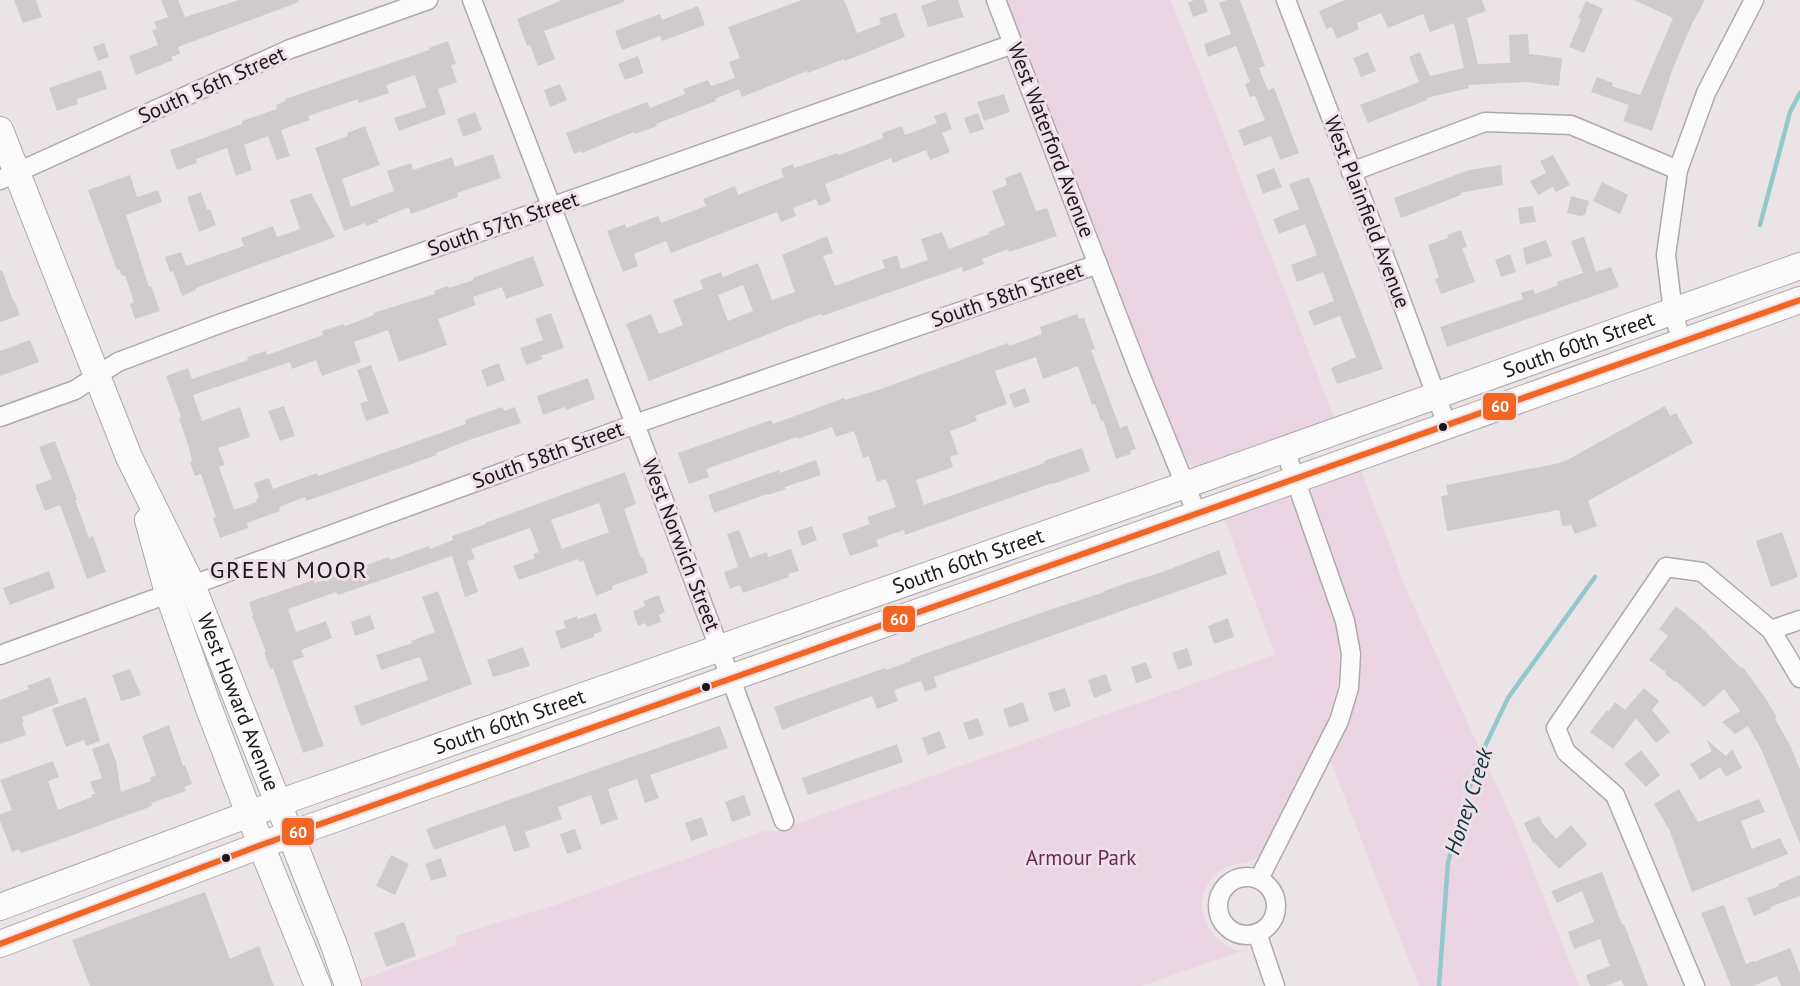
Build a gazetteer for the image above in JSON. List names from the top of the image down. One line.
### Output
{"streets":{"main road":["South 60th Street","West Howard Avenue"],"street":["South 56th Street","West Waterford Avenue","West Plainfield Avenue","South 57th Street","South 58th Street","West Norwich Street"]},"crossings":[["South 56th Street","West Howard Avenue"],["West Waterford Avenue","South 57th Street"],["West Waterford Avenue","South 58th Street"],["West Waterford Avenue","South 60th Street"],["West Plainfield Avenue","South 60th Street"],["South 57th Street","West Norwich Street"],["South 57th Street","West Howard Avenue"],["South 58th Street","West Norwich Street"],["South 58th Street","West Howard Avenue"],["South 60th Street","West Norwich Street"],["South 60th Street","West Howard Avenue"]],"districts":["GREEN MOOR"],"water":["Honey Creek"],"parks":["Armour Park"],"lines":["transit line 60"]}
